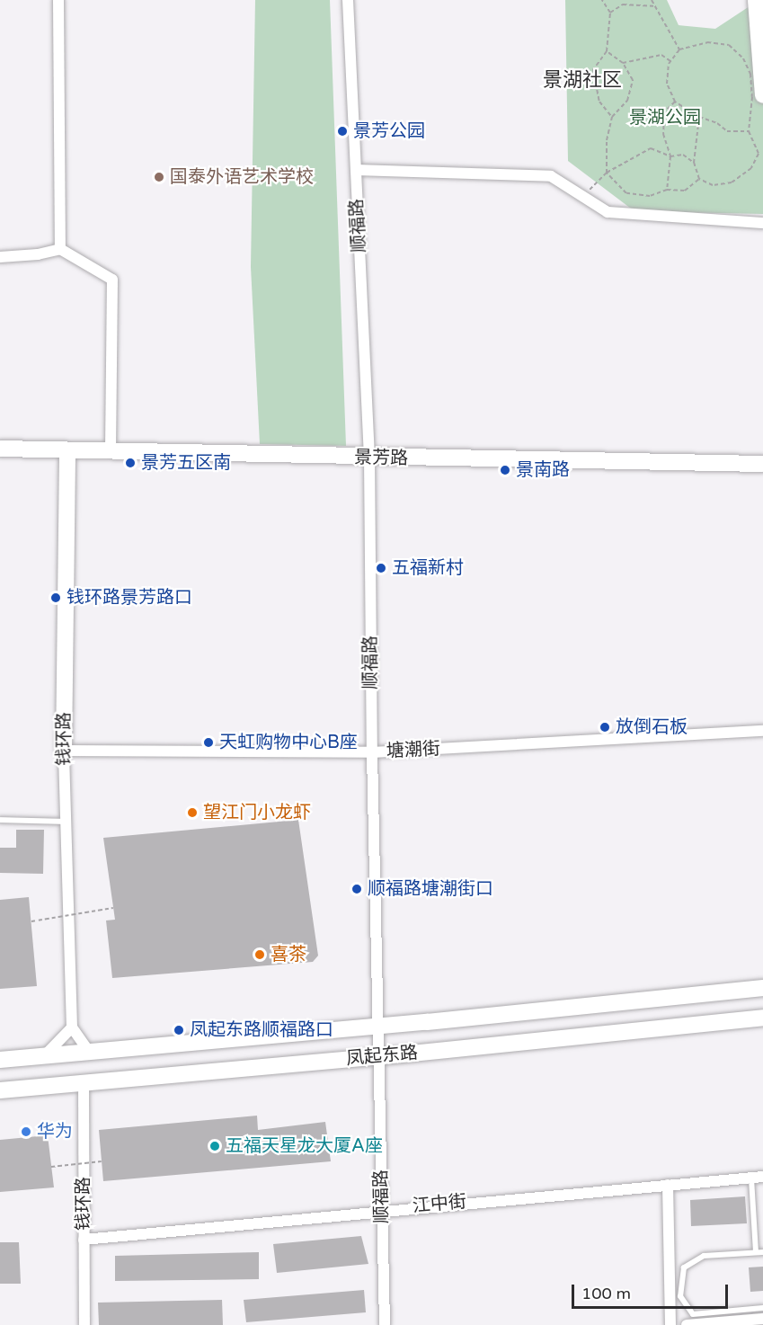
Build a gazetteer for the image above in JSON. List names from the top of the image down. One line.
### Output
{"streets":{"main road":["景芳路","钱环路","凤起东路"],"street":["顺福路","塘潮街","江中街"]},"crossings":[["顺福路","景芳路"],["顺福路","塘潮街"],["顺福路","凤起东路"],["顺福路","江中街"],["景芳路","钱环路"],["钱环路","塘潮街"],["钱环路","凤起东路"],["钱环路","江中街"]],"districts":["景湖社区"],"parks":["景湖公园"],"places":["景芳公园","国泰外语艺术学校","景芳五区南","景南路","五福新村","钱环路景芳路口","放倒石板","天虹购物中心B座","望江门小龙虾","顺福路塘潮街口","喜茶","凤起东路顺福路口","华为","五福天星龙大厦A座"],"scale_bar":"100 m"}
